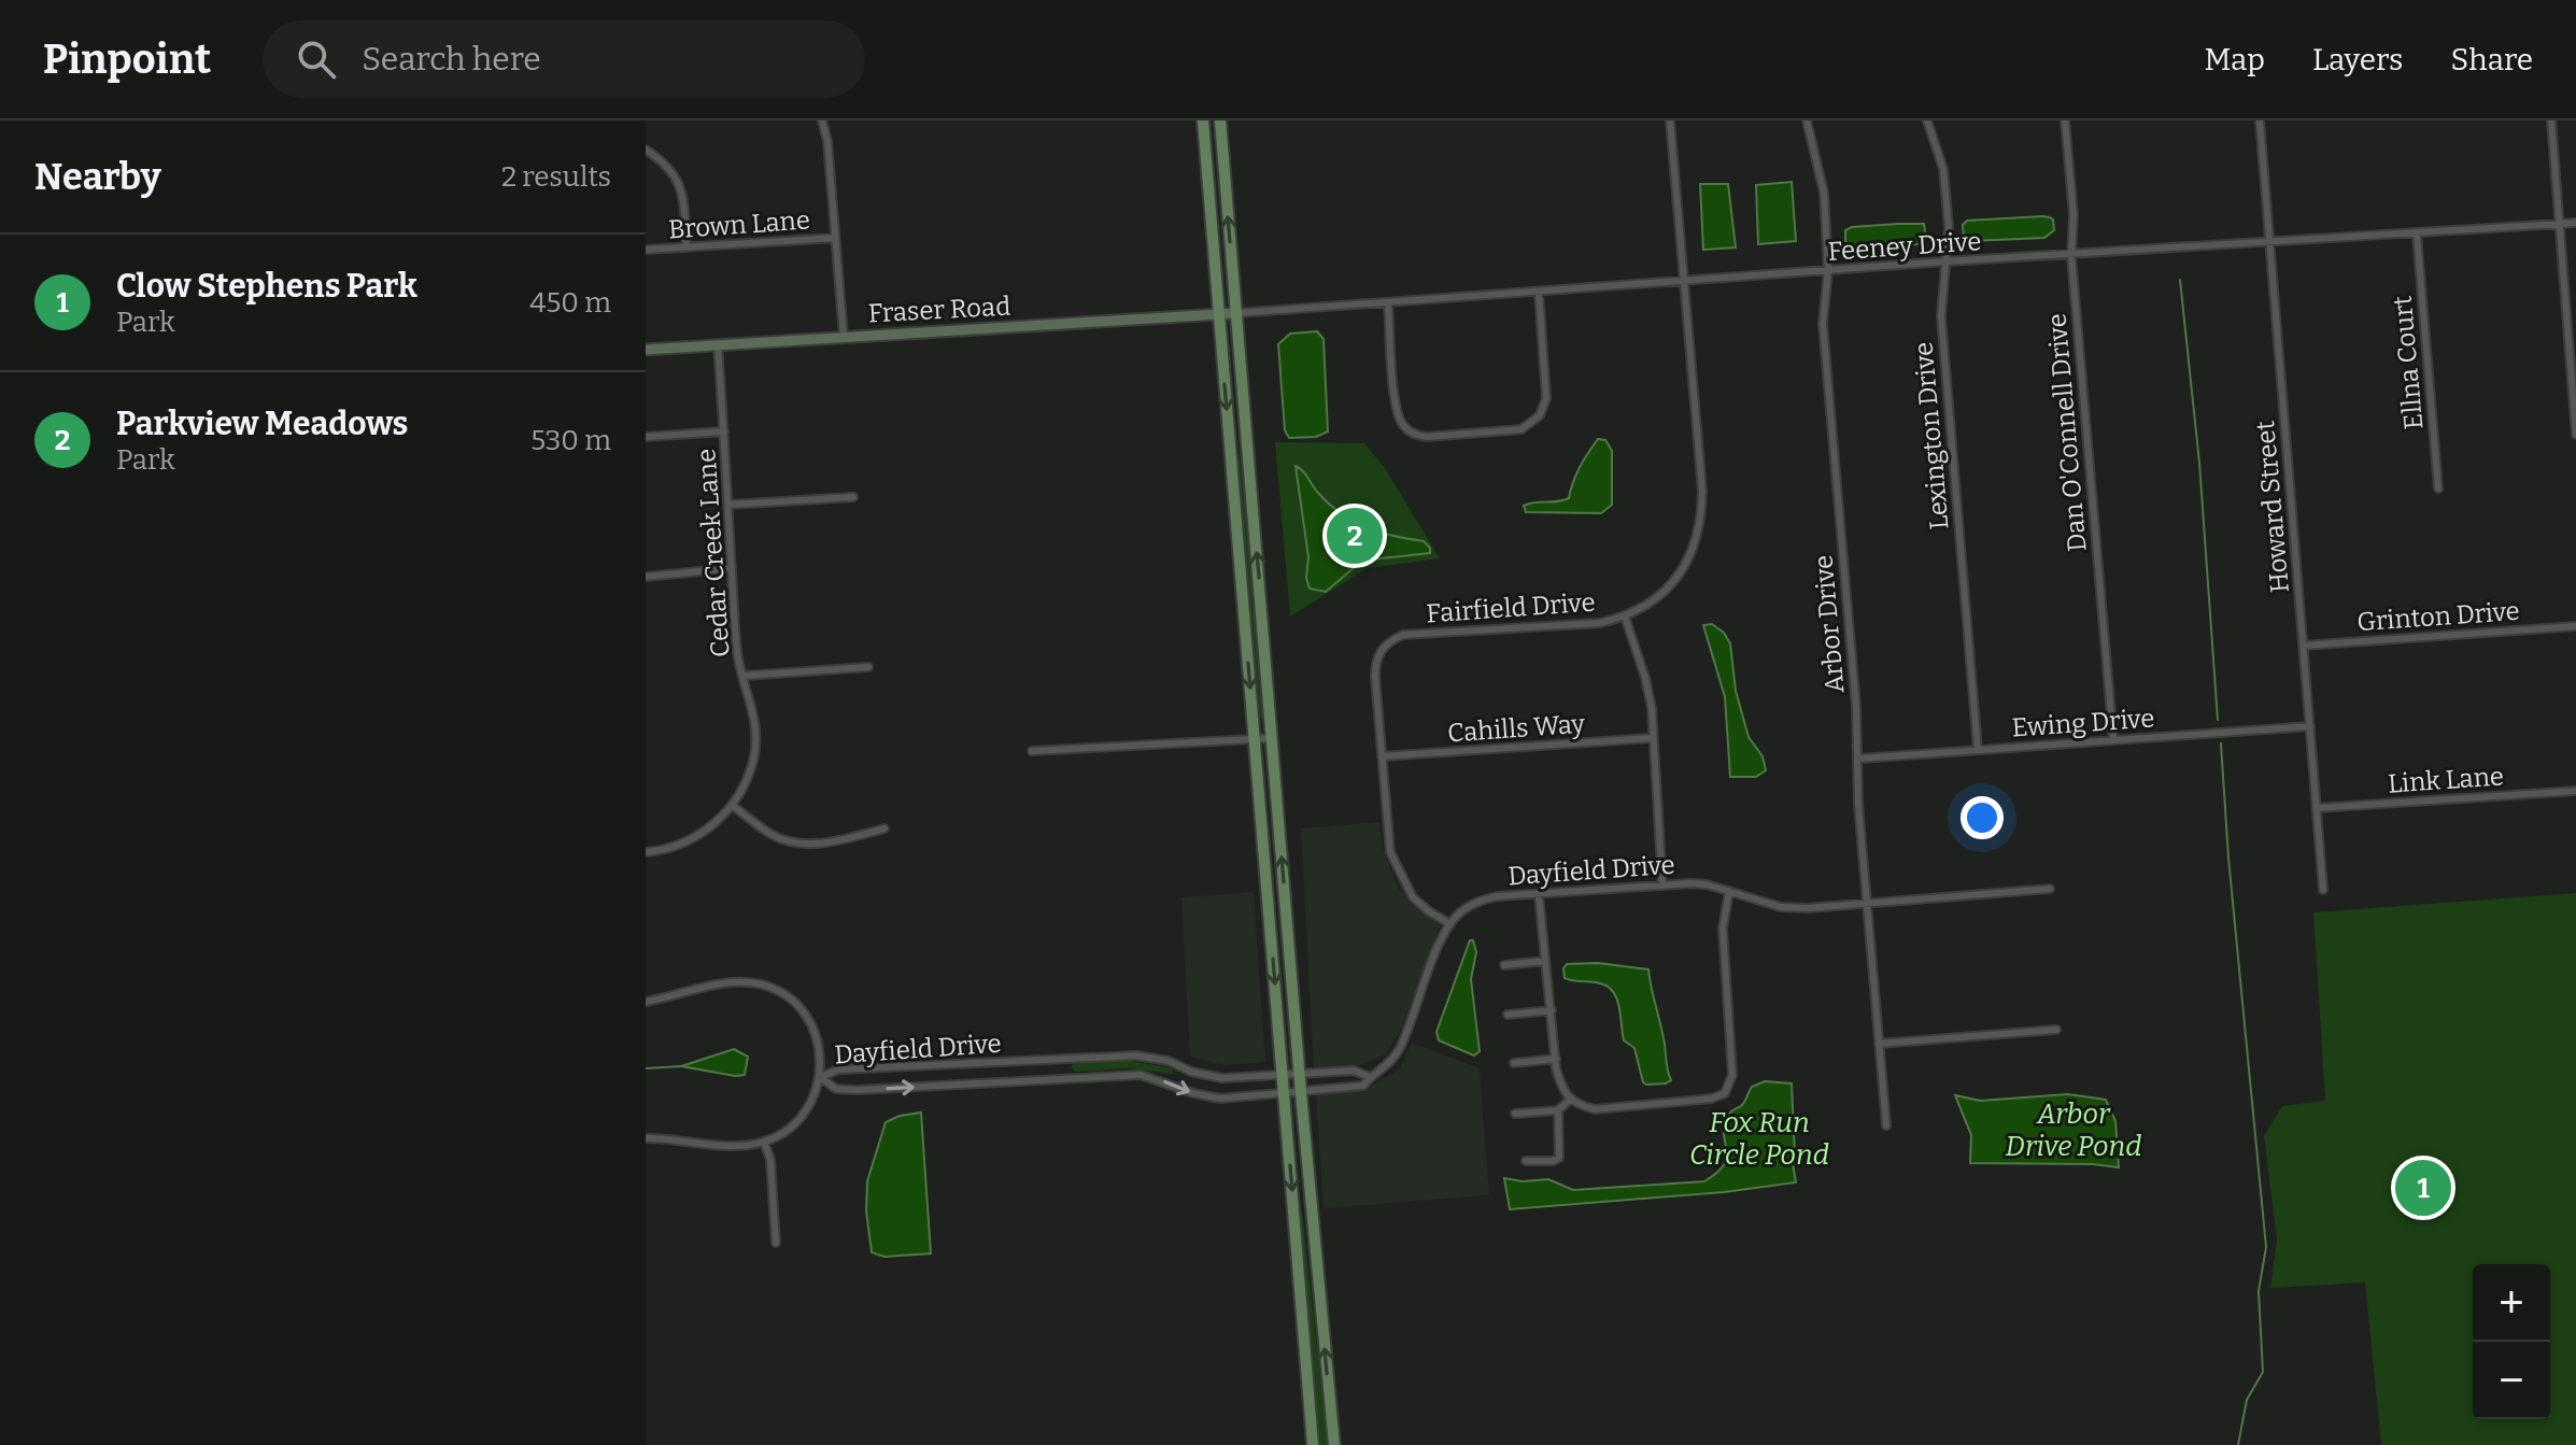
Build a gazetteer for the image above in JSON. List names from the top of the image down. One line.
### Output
{"streets":{"street":["Brown Lane","Feeney Drive","Fraser Road","Ellna Court","Dan O'Connell Drive","Lexington Drive","Howard Street","Cedar Creek Lane","Fairfield Drive","Grinton Drive","Arbor Drive","Ewing Drive","Cahills Way","Link Lane","Dayfield Drive"]},"crossings":[["Feeney Drive","Fraser Road"],["Feeney Drive","Ellna Court"],["Feeney Drive","Dan O'Connell Drive"],["Feeney Drive","Lexington Drive"],["Feeney Drive","Howard Street"],["Feeney Drive","Fairfield Drive"],["Feeney Drive","Arbor Drive"],["Fraser Road","Cedar Creek Lane"],["Dan O'Connell Drive","Ewing Drive"],["Lexington Drive","Ewing Drive"],["Howard Street","Grinton Drive"],["Howard Street","Ewing Drive"],["Howard Street","Link Lane"],["Fairfield Drive","Cahills Way"],["Fairfield Drive","Dayfield Drive"],["Arbor Drive","Ewing Drive"],["Arbor Drive","Dayfield Drive"]],"water":["Arbor Drive Pond","Fox Run Circle Pond"],"page":{"header":"Pinpoint","search":"Search here","nav":["Map","Layers","Share"],"heading":["Nearby","2 results"],"list":[{"mark":"1","name":"Clow Stephens Park","note":"Park","value":"450 m"},{"mark":"2","name":"Parkview Meadows","note":"Park","value":"530 m"}],"pins":["2","1"],"map_buttons":["+","−"]}}
